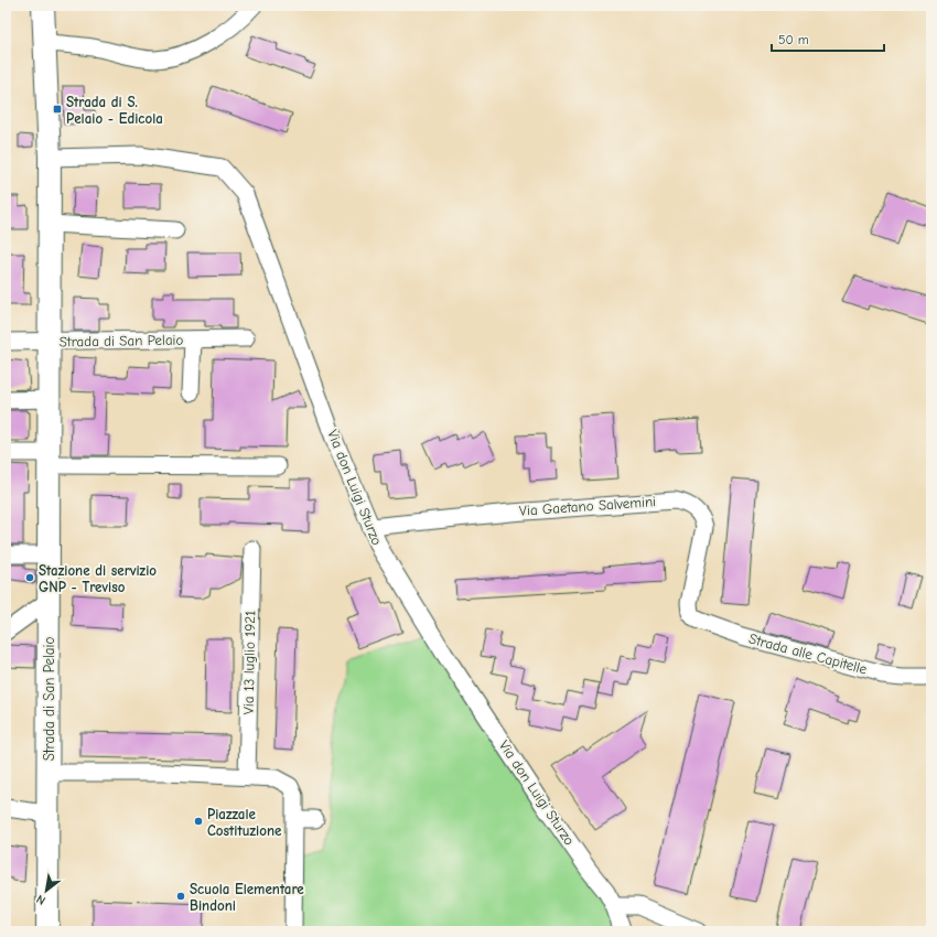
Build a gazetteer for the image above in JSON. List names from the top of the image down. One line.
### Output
{"streets":{"main road":["Strada di San Pelaio"],"street":["Via don Luigi Sturzo","Via Gaetano Salvemini","Strada alle Capitelle","Via 13 luglio 1921"]},"crossings":[["Strada di San Pelaio","Via don Luigi Sturzo"],["Via don Luigi Sturzo","Via Gaetano Salvemini"],["Via Gaetano Salvemini","Strada alle Capitelle"]],"places":{"transit":["Strada di S. Pelaio - Edicola"],"other":["Stazione di servizio GNP - Treviso","Piazzale Costituzione","Scuola Elementare Bindoni"]},"scale_bar":"50 m","north":"bottom left"}
